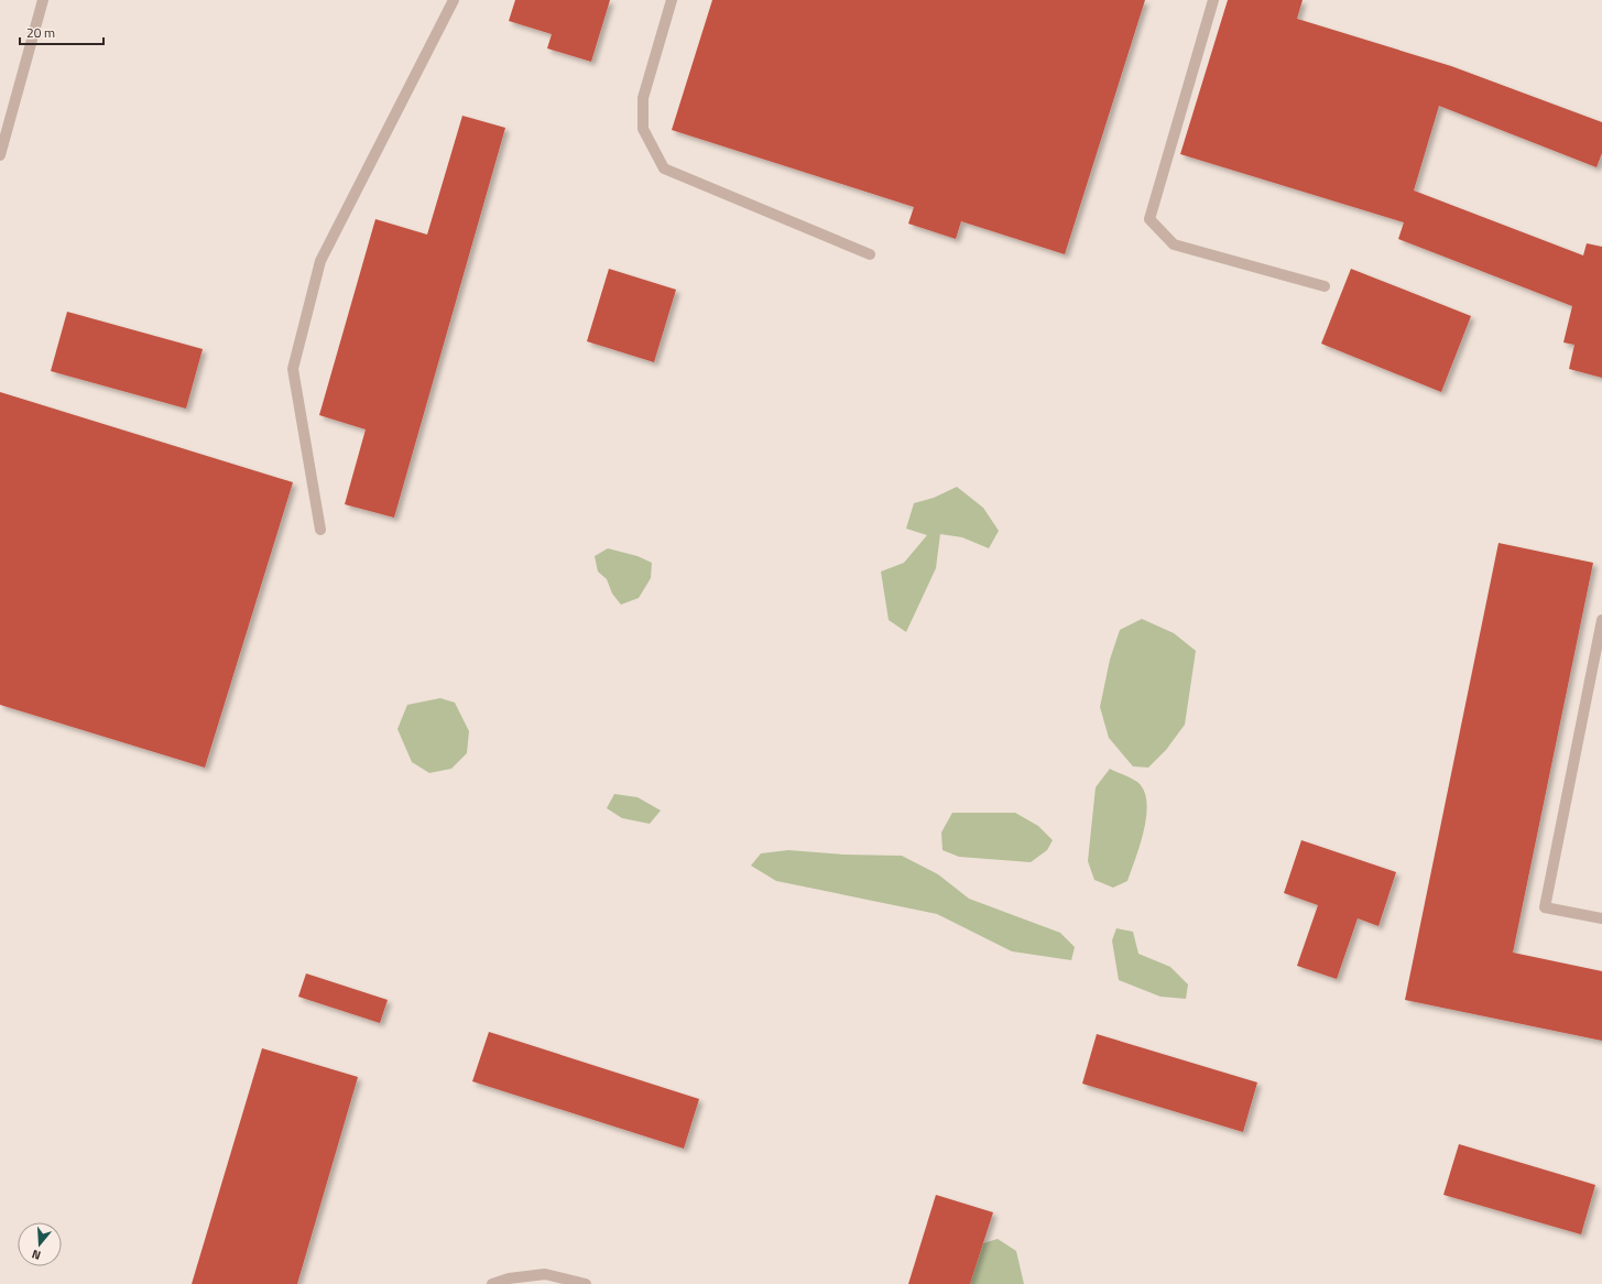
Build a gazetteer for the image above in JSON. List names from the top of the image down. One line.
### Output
{"scale_bar":"20 m","north":"bottom"}
